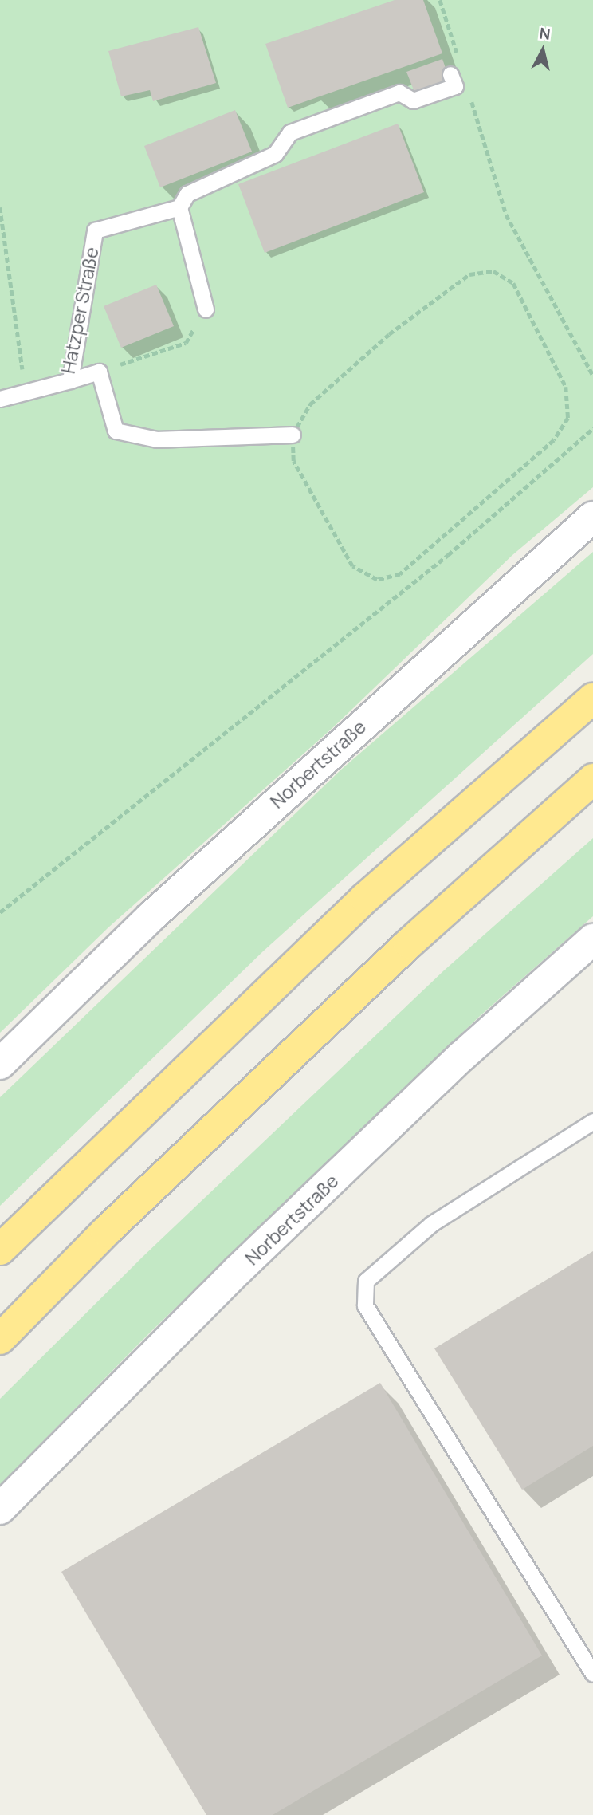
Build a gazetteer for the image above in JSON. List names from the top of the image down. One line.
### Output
{"streets":{"main road":["Norbertstraße"],"lane":["Hatzper Straße"]},"north":"top"}
